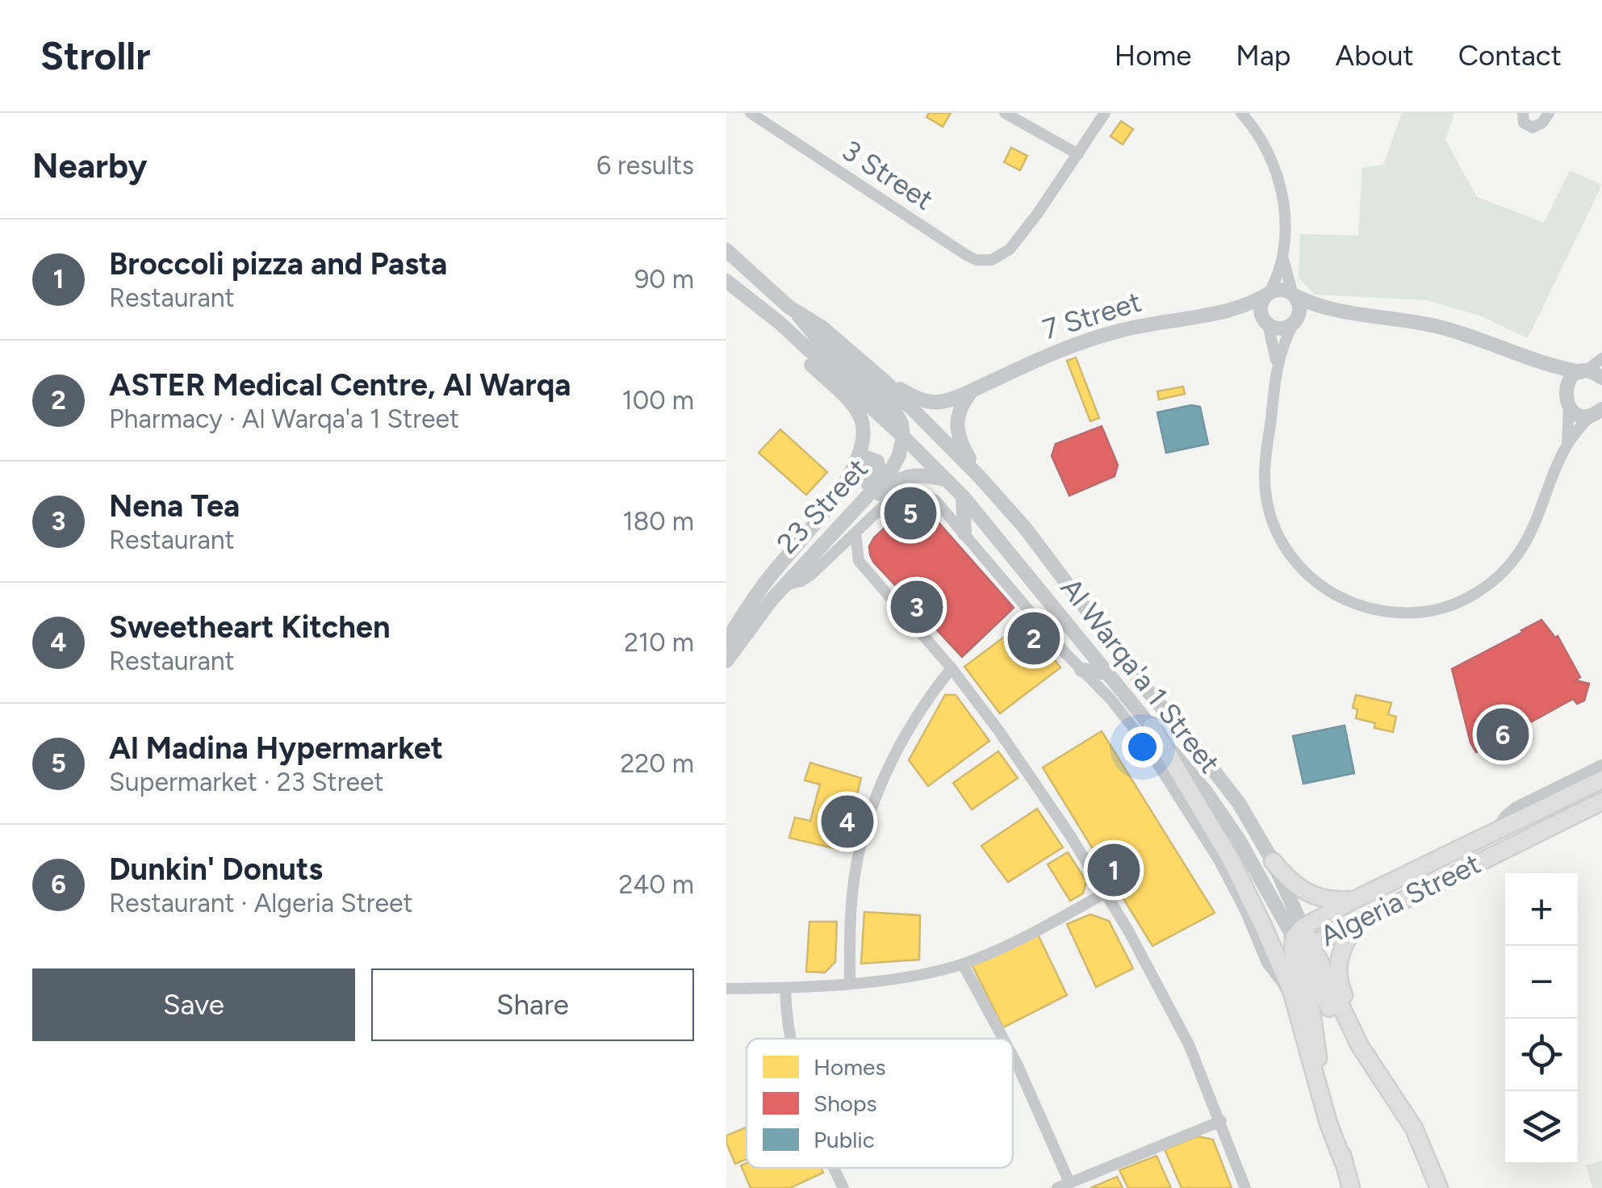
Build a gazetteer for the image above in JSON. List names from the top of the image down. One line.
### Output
{"streets":{"main road":["Al Warqa'a 1 Street","Algeria Street"],"street":["3 Street","7 Street","23 Street"]},"crossings":[["7 Street","Al Warqa'a 1 Street"],["23 Street","Al Warqa'a 1 Street"],["Al Warqa'a 1 Street","Algeria Street"]],"legend":["Homes","Shops","Public"],"page":{"header":"Strollr","nav":["Home","Map","About","Contact"],"heading":["Nearby","6 results"],"list":[{"mark":"1","name":"Broccoli pizza and Pasta","note":"Restaurant","value":"90 m"},{"mark":"2","name":"ASTER Medical Centre, Al Warqa","note":"Pharmacy · Al Warqa'a 1 Street","value":"100 m"},{"mark":"3","name":"Nena Tea","note":"Restaurant","value":"180 m"},{"mark":"4","name":"Sweetheart Kitchen","note":"Restaurant","value":"210 m"},{"mark":"5","name":"Al Madina Hypermarket","note":"Supermarket · 23 Street","value":"220 m"},{"mark":"6","name":"Dunkin' Donuts","note":"Restaurant · Algeria Street","value":"240 m"}],"pins":["5","3","2","6","4","1"],"map_buttons":["+","−"],"buttons":["Save","Share"]}}
